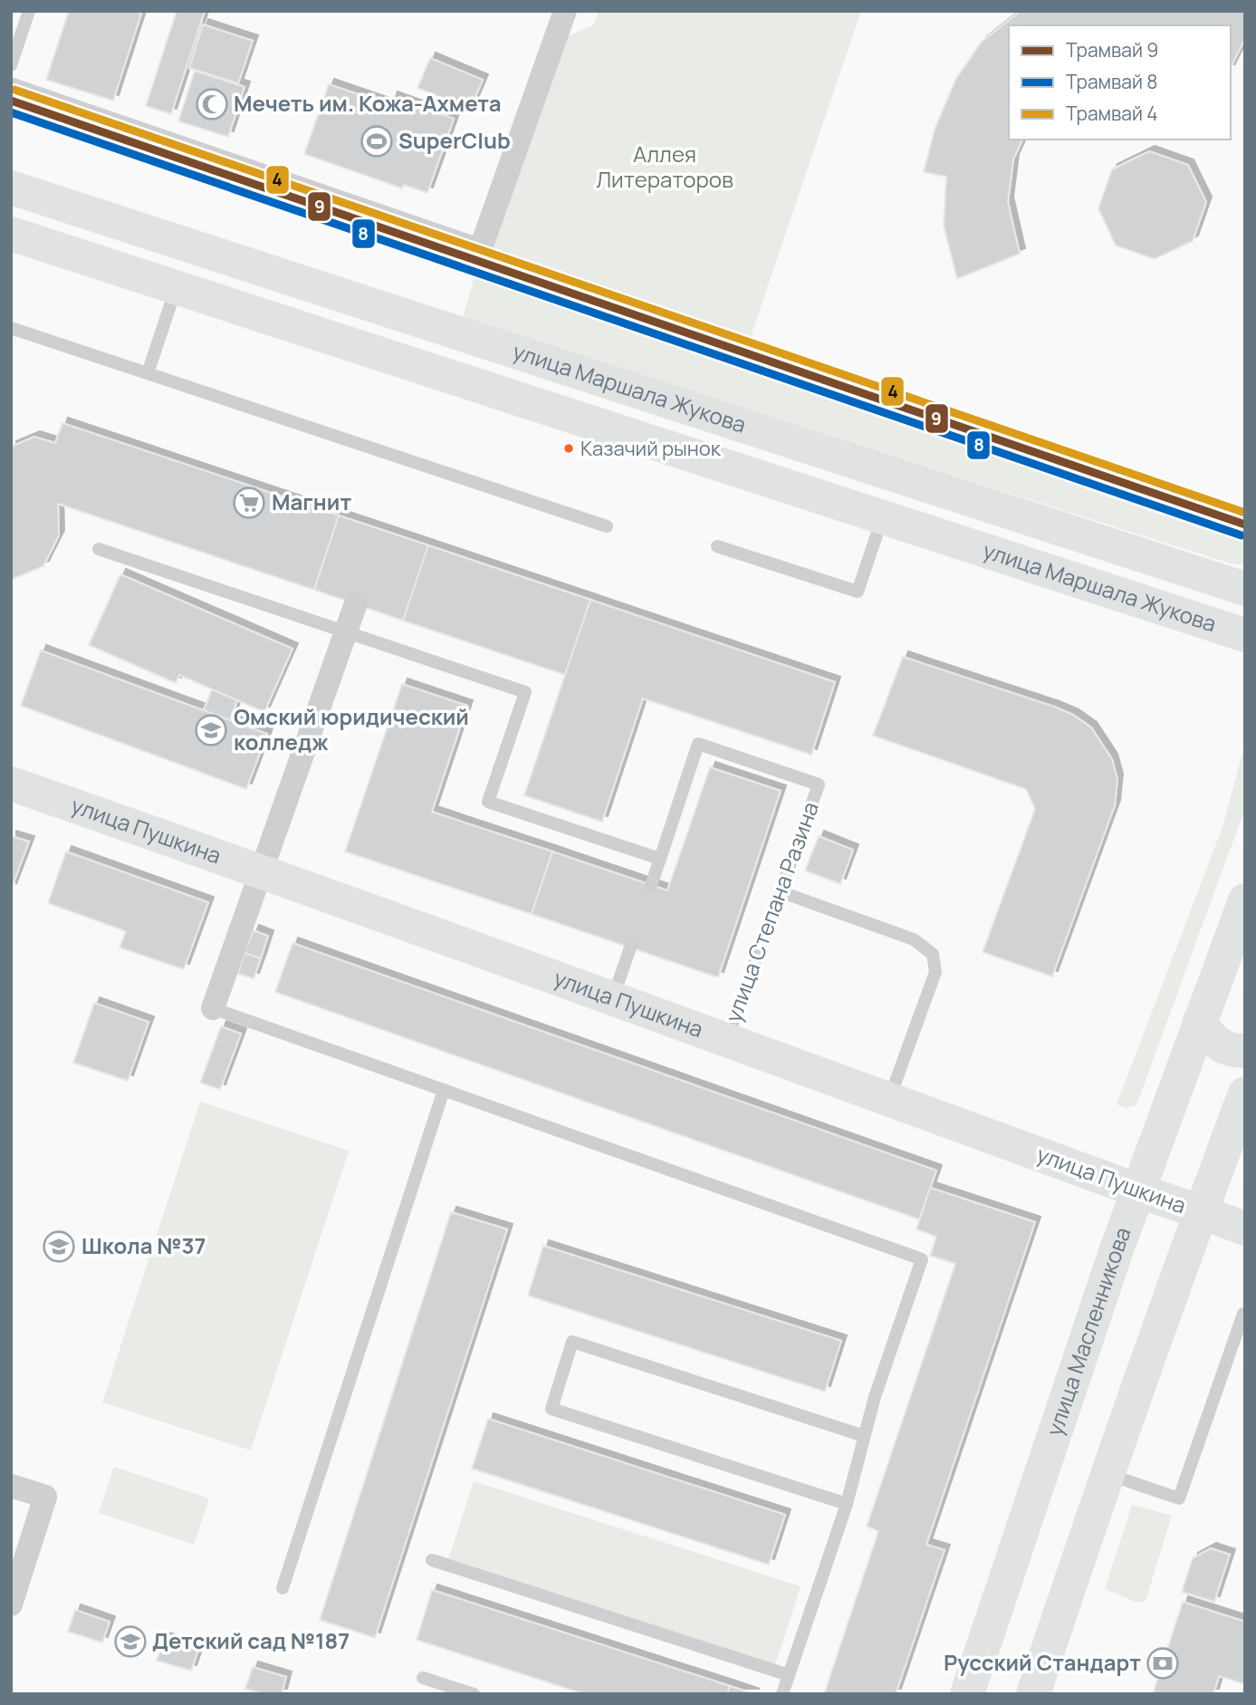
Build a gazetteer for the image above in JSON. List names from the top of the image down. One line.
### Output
{"streets":{"main road":["улица Маршала Жукова","улица Пушкина","улица Масленникова"],"lane":["улица Степана Разина"]},"crossings":[["улица Пушкина","улица Степана Разина"],["улица Пушкина","улица Масленникова"]],"parks":["Аллея Литераторов"],"places":{"mosque":["Мечеть им. Кожа-Ахмета"],"sports":["SuperClub"],"other":["Казачий рынок"],"supermarket":["Магнит"],"school or university":["Омский юридический колледж","Школа №37","Детский сад №187"],"bank":["Русский Стандарт"]},"lines":["tram line 4","tram line 9","tram line 8"],"legend":["Трамвай 9","Трамвай 8","Трамвай 4"]}
